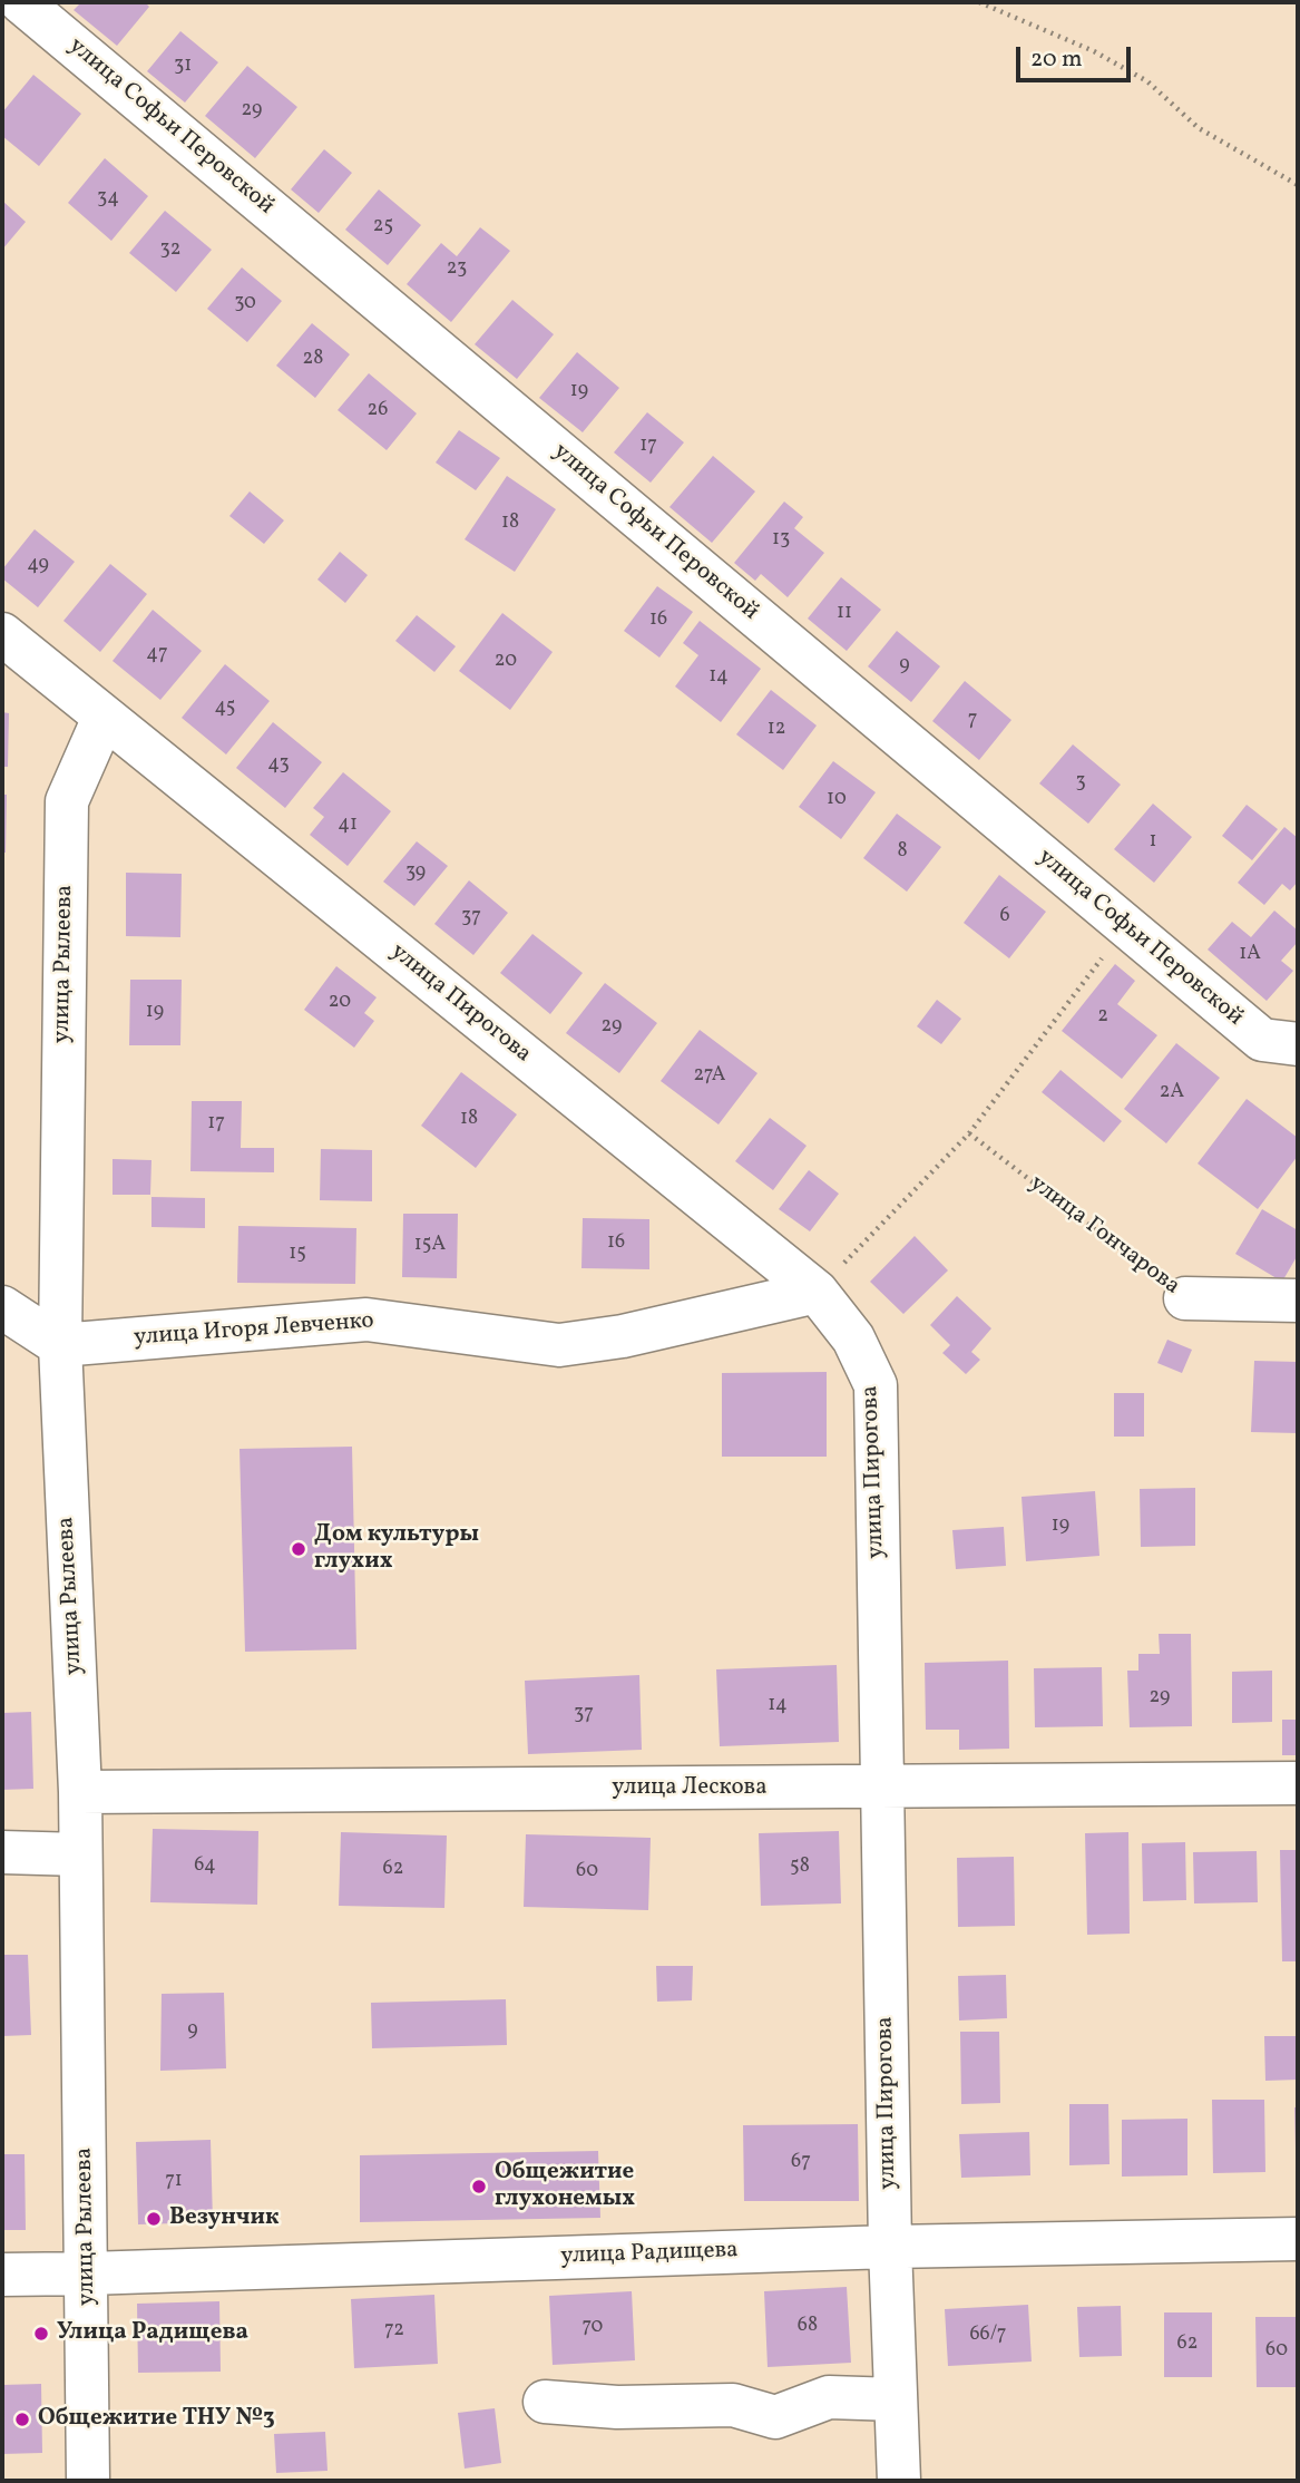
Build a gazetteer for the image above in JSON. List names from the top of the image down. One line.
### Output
{"streets":{"street":["улица Софьи Перовской","улица Рылеева","улица Пирогова","улица Гончарова","улица Игоря Левченко","улица Лескова","улица Радищева"]},"crossings":[["улица Рылеева","улица Пирогова"],["улица Рылеева","улица Игоря Левченко"],["улица Рылеева","улица Лескова"],["улица Рылеева","улица Радищева"],["улица Пирогова","улица Игоря Левченко"],["улица Пирогова","улица Лескова"],["улица Пирогова","улица Радищева"]],"places":["Дом культуры глухих","Общежитие глухонемых","Везунчик","Улица Радищева","Общежитие ТНУ №3"],"house_numbers":["31","29","34","25","32","23","30","28","19","26","17","18","13","49","11","16","47","20","9","14","45","7","12","43","3","10","41","1","8","39","6","37","1А","20","19","2","29","27А","2А","18","17","16","15А","15","19","29","14","37","64","58","62","60","9","67","71","68","70","72","66/7","62","60"],"scale_bar":"20 m"}
